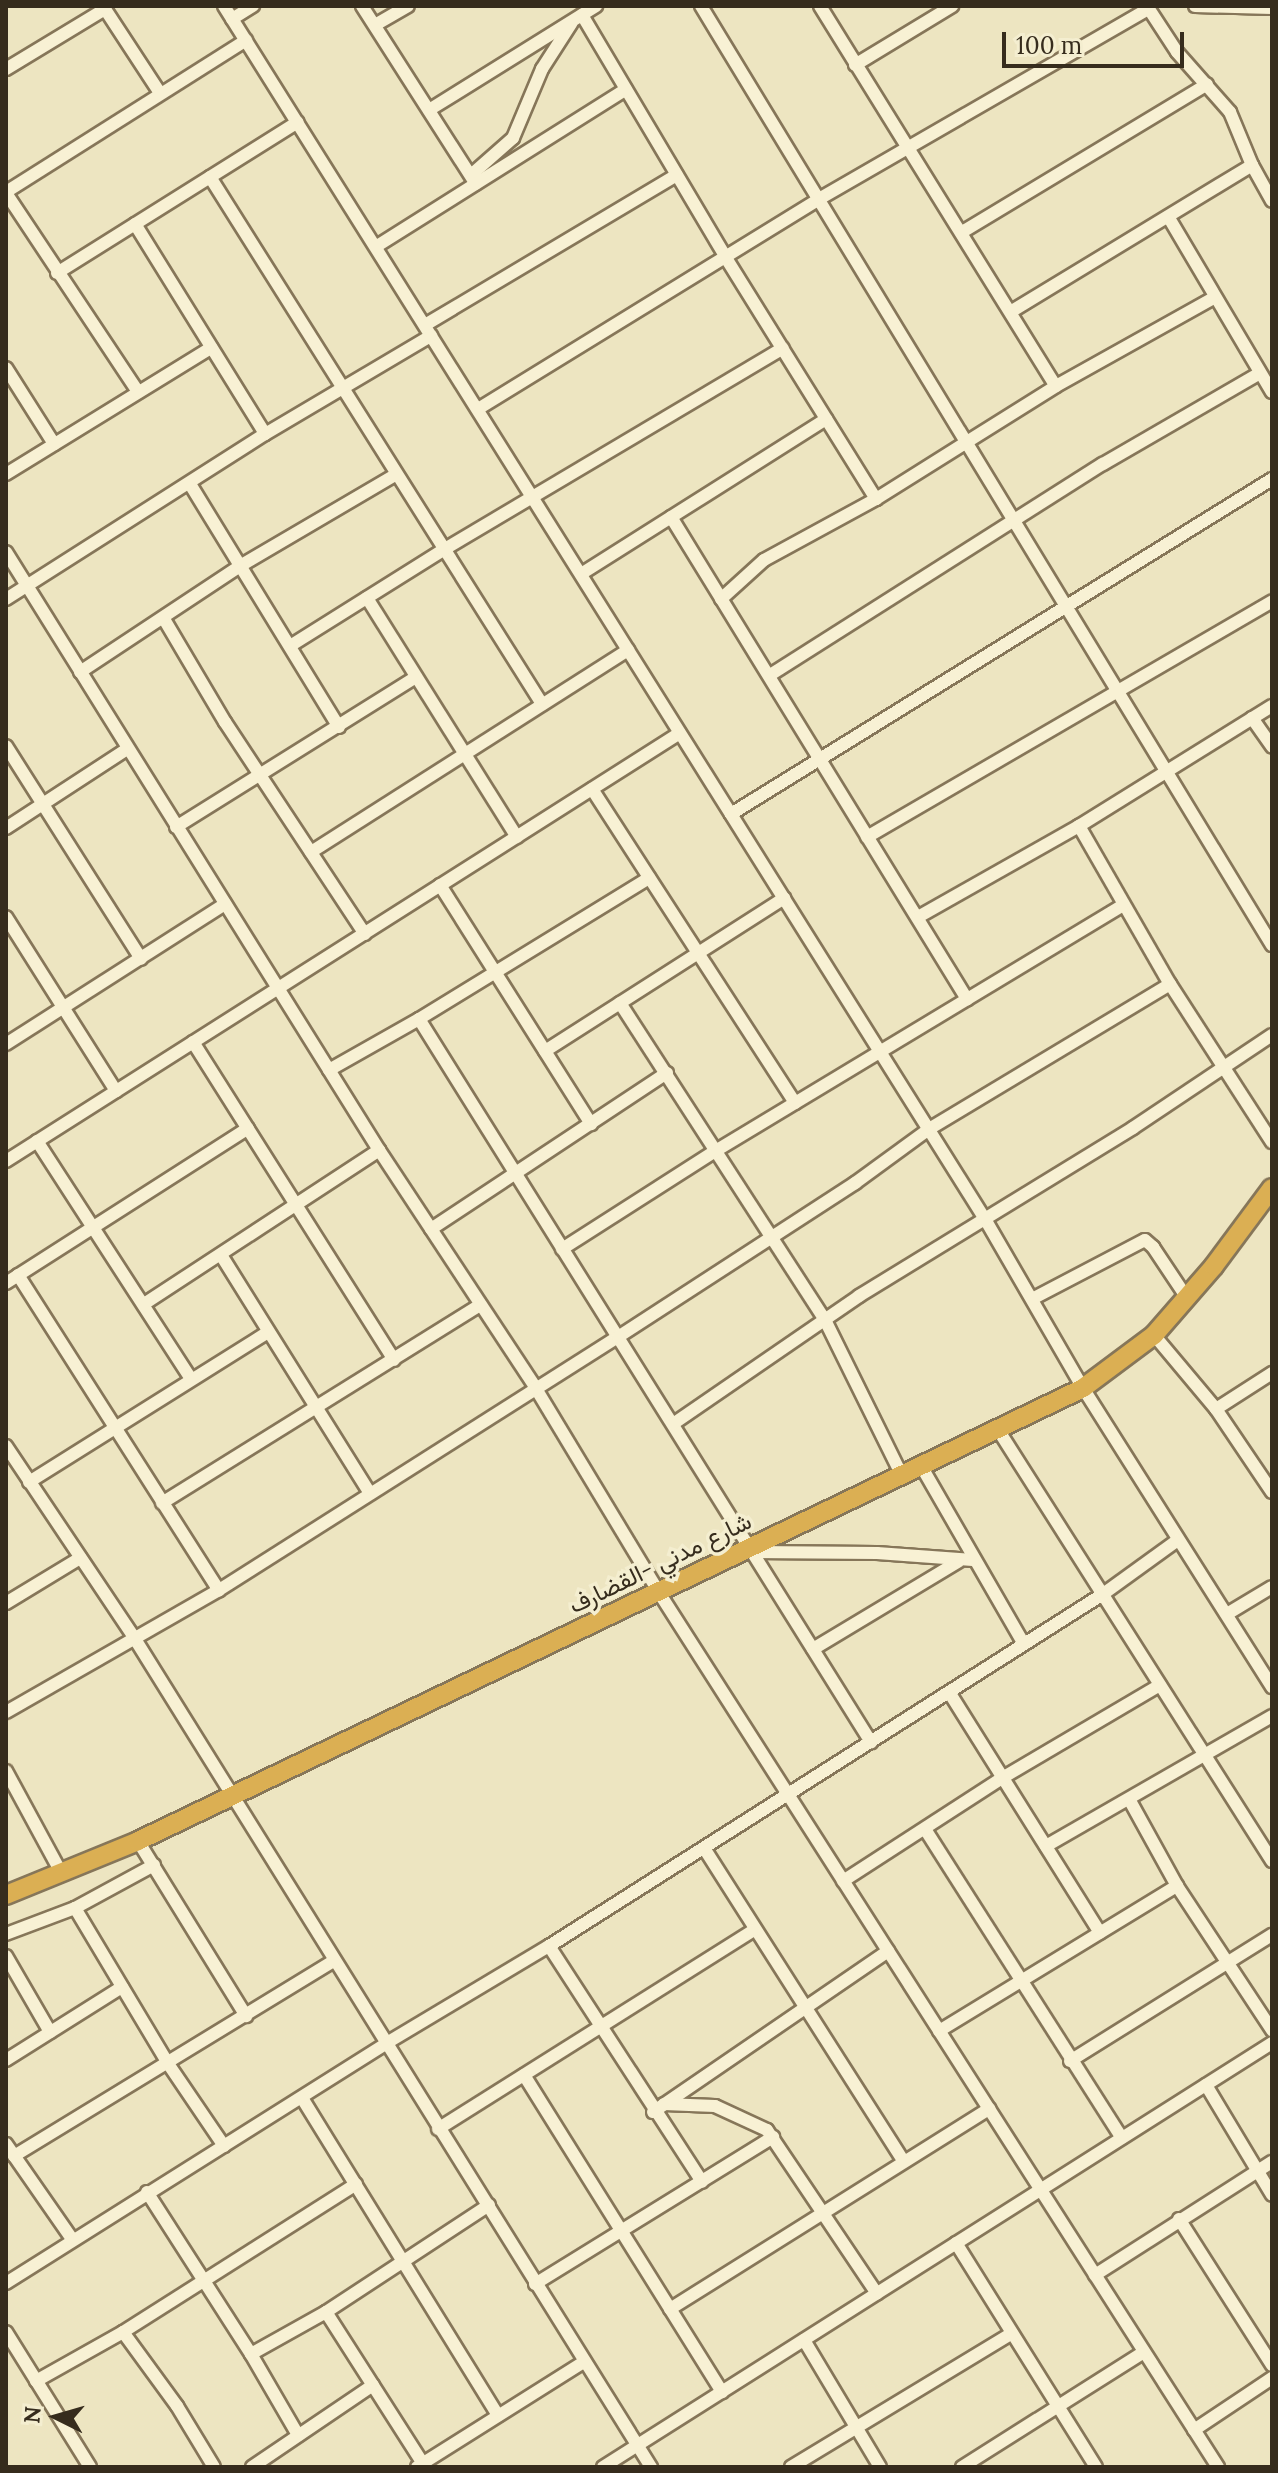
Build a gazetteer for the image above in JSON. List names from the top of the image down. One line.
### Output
{"streets":{"highway":["شارع مدني -القضارف"]},"scale_bar":"100 m","north":"left"}
